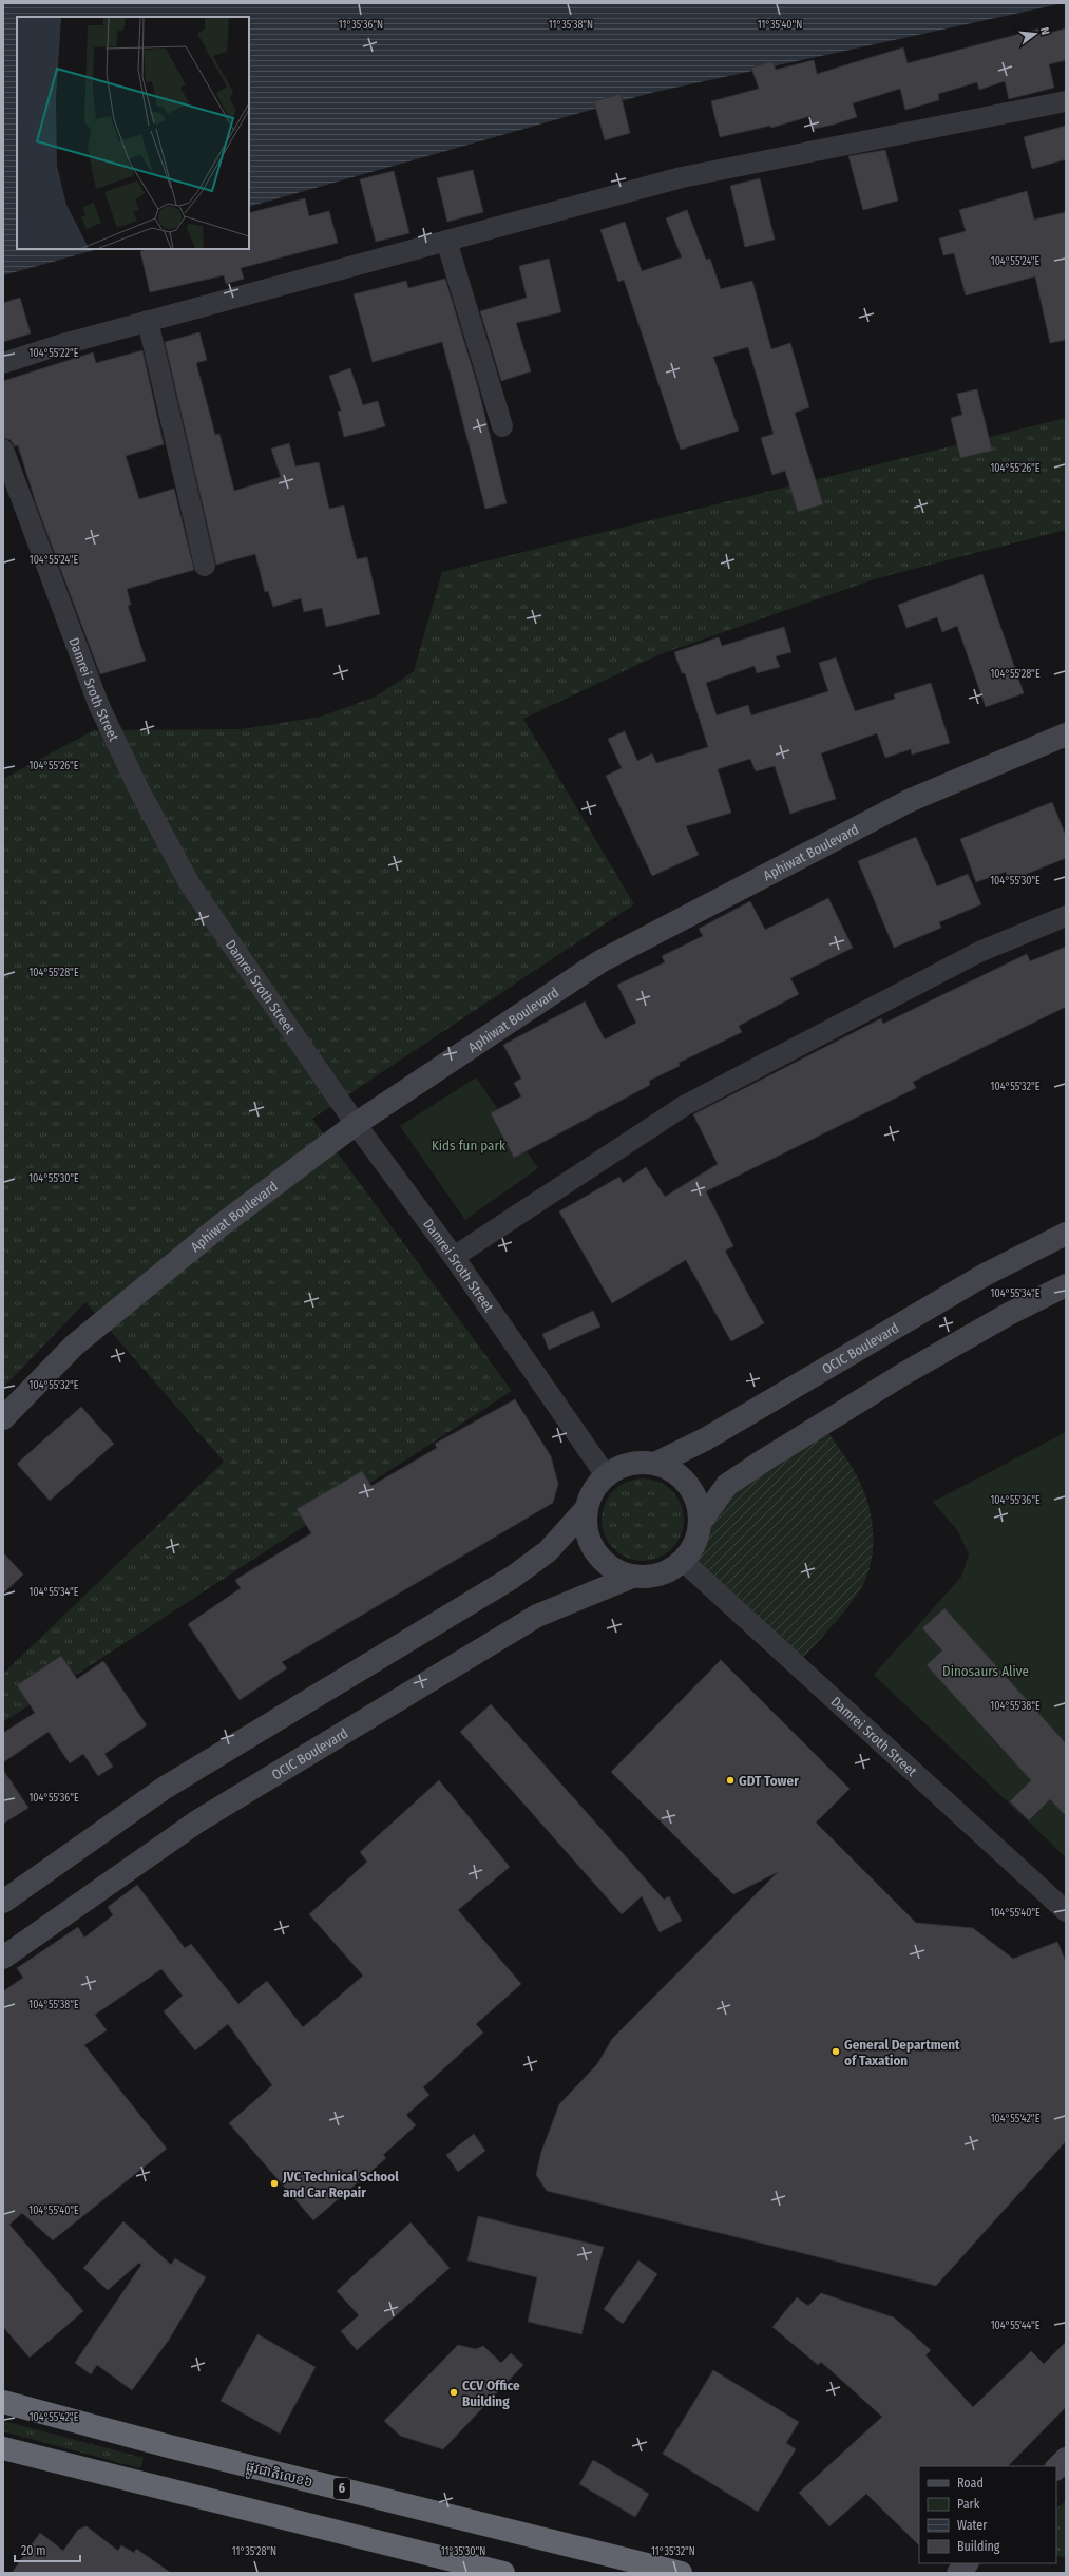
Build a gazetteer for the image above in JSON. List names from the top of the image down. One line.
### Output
{"streets":{"highway":["ផ្លូវជាតិលេខ៦","6"],"street":["Damrei Sroth Street","Aphiwat Boulevard","OCIC Boulevard"]},"crossings":[["Damrei Sroth Street","Aphiwat Boulevard"],["Damrei Sroth Street","OCIC Boulevard"]],"parks":["Kids fun park","Dinosaurs Alive"],"places":["GDT Tower","General Department of Taxation","JVC Technical School and Car Repair","CCV Office Building"],"legend":["Road","Park","Water","Building"],"scale_bar":"20 m","north":"right","coordinates":["11°35'36\"N","11°35'38\"N","11°35'40\"N","104°55'24\"E","104°55'22\"E","104°55'26\"E","104°55'28\"E","104°55'30\"E","104°55'32\"E","104°55'34\"E","104°55'36\"E","104°55'38\"E","104°55'40\"E","104°55'42\"E","104°55'44\"E","11°35'28\"N","11°35'30\"N","11°35'32\"N"]}
